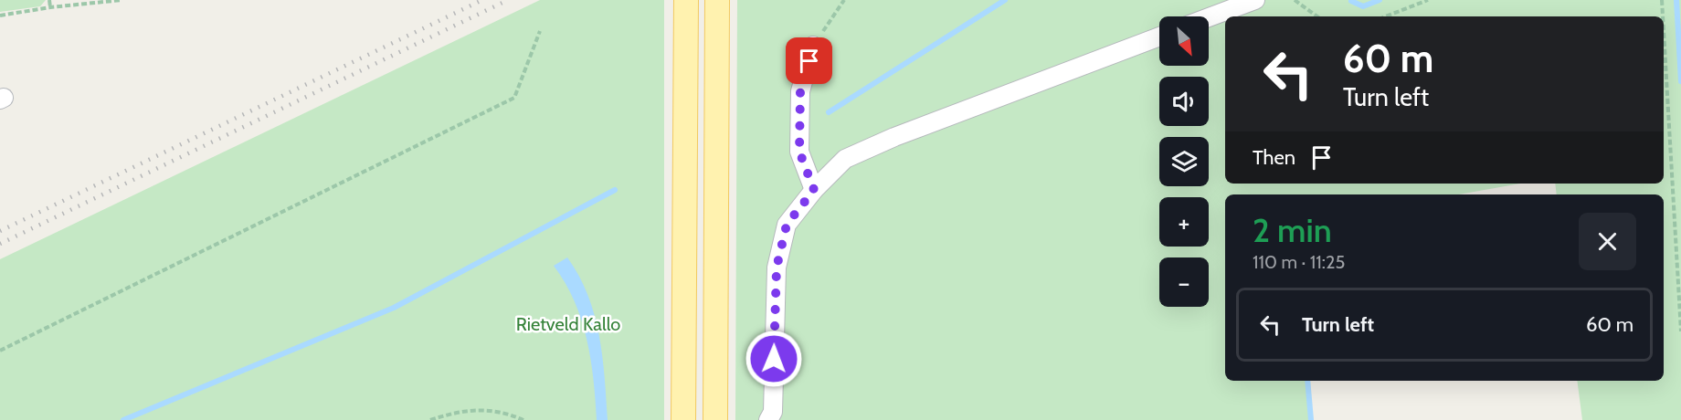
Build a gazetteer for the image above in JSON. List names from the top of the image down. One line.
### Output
{"parks":["Rietveld Kallo"],"north":"bottom right","page":{"map_buttons":["+","−"],"turn":["60 m","Turn left"],"then":"Then","heading":["2 min","110 m · 11:25"],"list":[{"name":"Turn left","value":"60 m"}]}}
